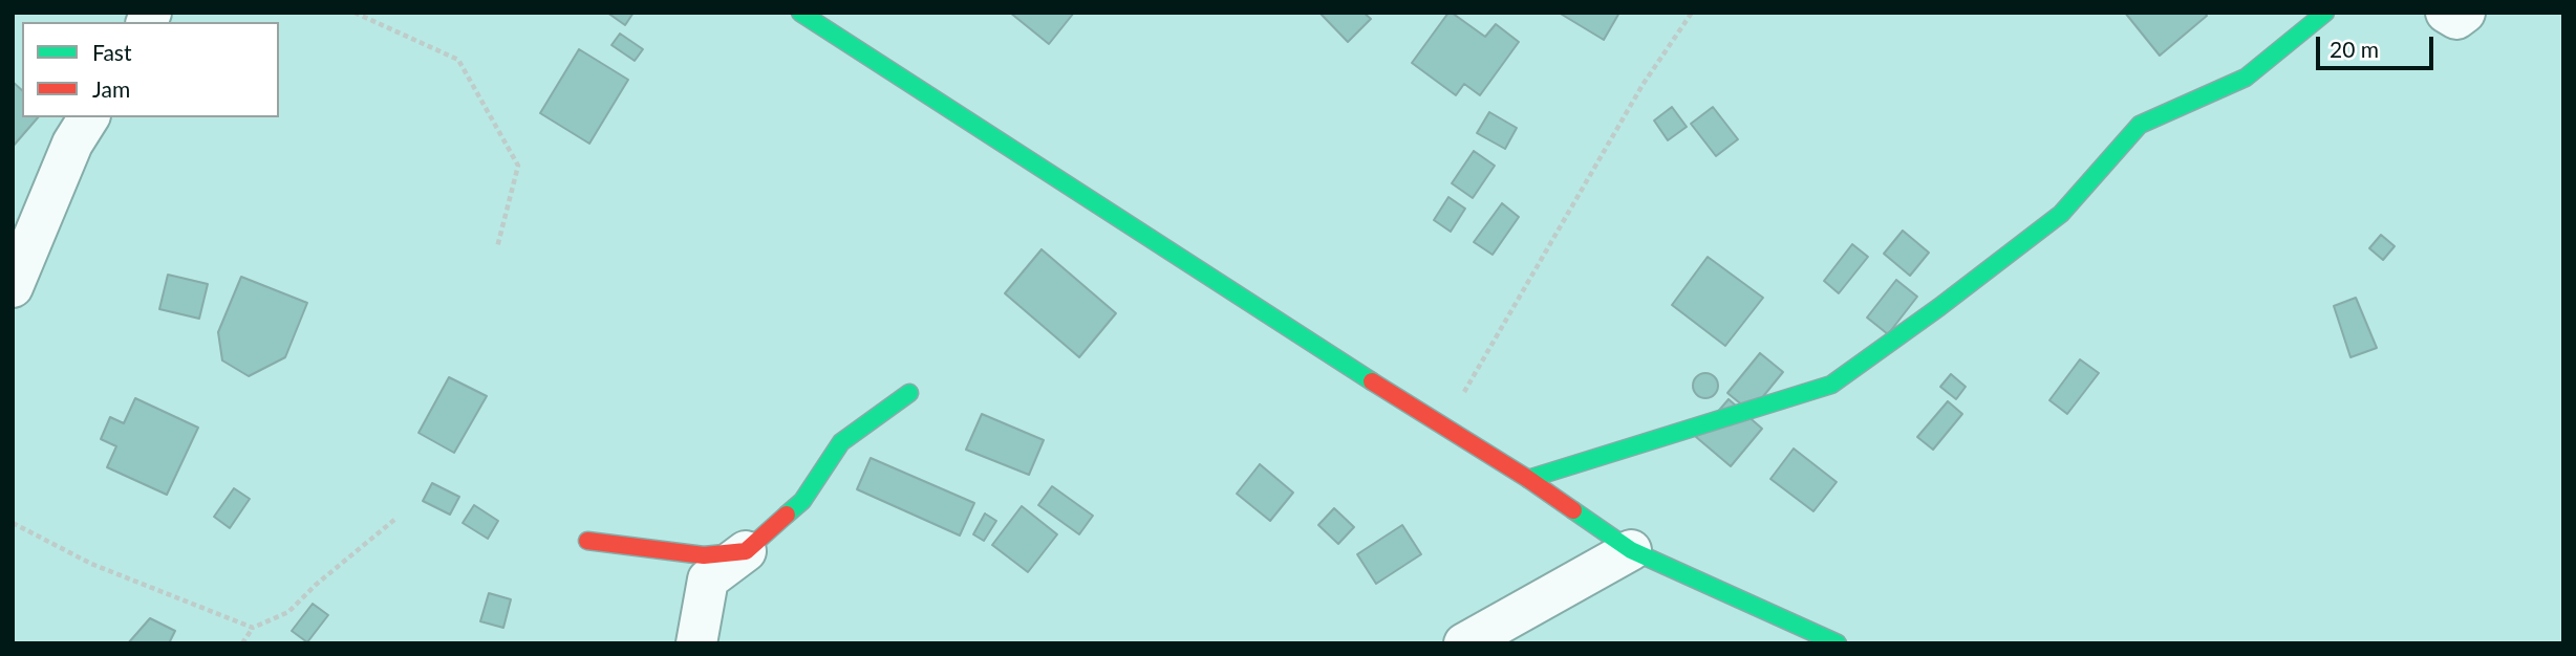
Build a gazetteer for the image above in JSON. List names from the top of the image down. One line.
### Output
{"legend":["Fast","Jam"],"scale_bar":"20 m"}
